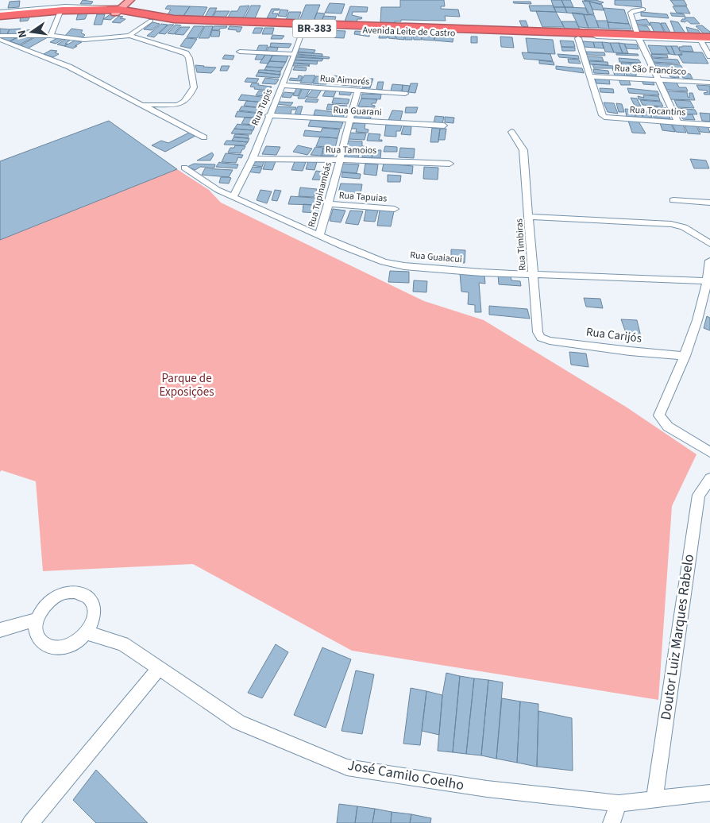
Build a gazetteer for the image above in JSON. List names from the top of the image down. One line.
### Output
{"streets":{"highway":["BR-383","Avenida Leite de Castro"],"street":["Rua São Francisco","Rua Aimorés","Rua Tupis","Rua Guarani","Rua Tocantins","Rua Tamoios","Rua Tupinambás","Rua Tapuias","Rua Timbiras","Rua Guaiacui","Rua Carijós","Doutor Luiz Marques Rabelo","José Camilo Coelho"]},"crossings":[["Avenida Leite de Castro","Rua Tupis"],["Rua São Francisco","Rua Tocantins"],["Rua Aimorés","Rua Tupis"],["Rua Aimorés","Rua Tupinambás"],["Rua Tupis","Rua Guarani"],["Rua Tupis","Rua Tamoios"],["Rua Tupis","Rua Guaiacui"],["Rua Guarani","Rua Tupinambás"],["Rua Tamoios","Rua Tupinambás"],["Rua Tupinambás","Rua Tapuias"],["Rua Tupinambás","Rua Guaiacui"],["Rua Timbiras","Rua Guaiacui"],["Rua Timbiras","Rua Carijós"],["Doutor Luiz Marques Rabelo","José Camilo Coelho"]],"parks":["Parque de Exposições"],"north":"left"}
